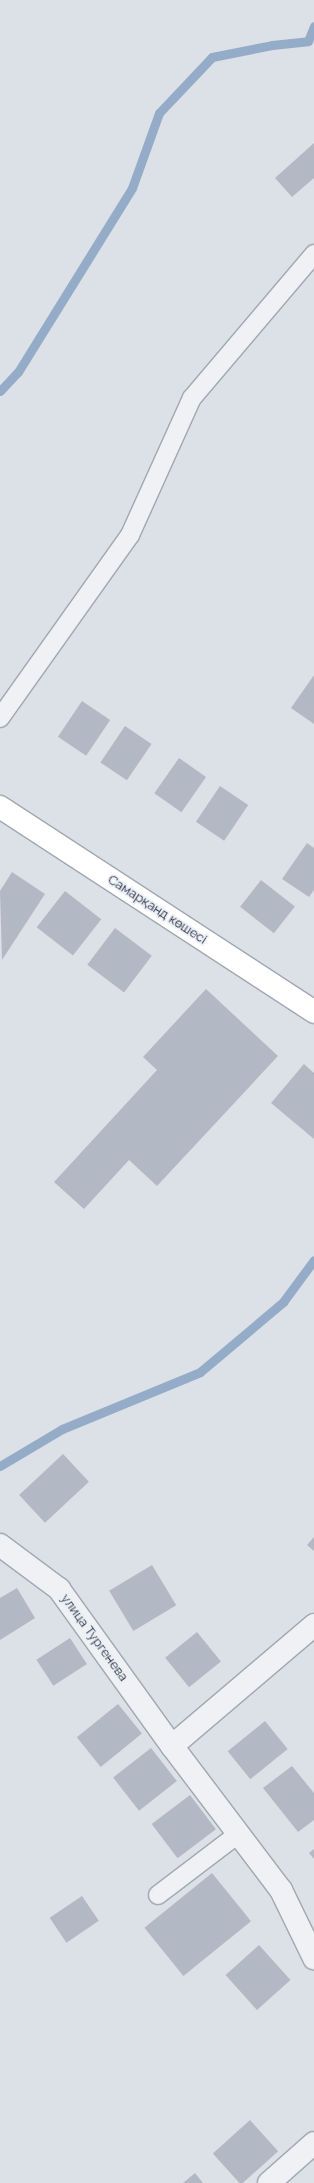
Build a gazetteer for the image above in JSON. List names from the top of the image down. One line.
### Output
{"streets":{"street":["Самарқанд көшесі","улица Тургенева"]}}
